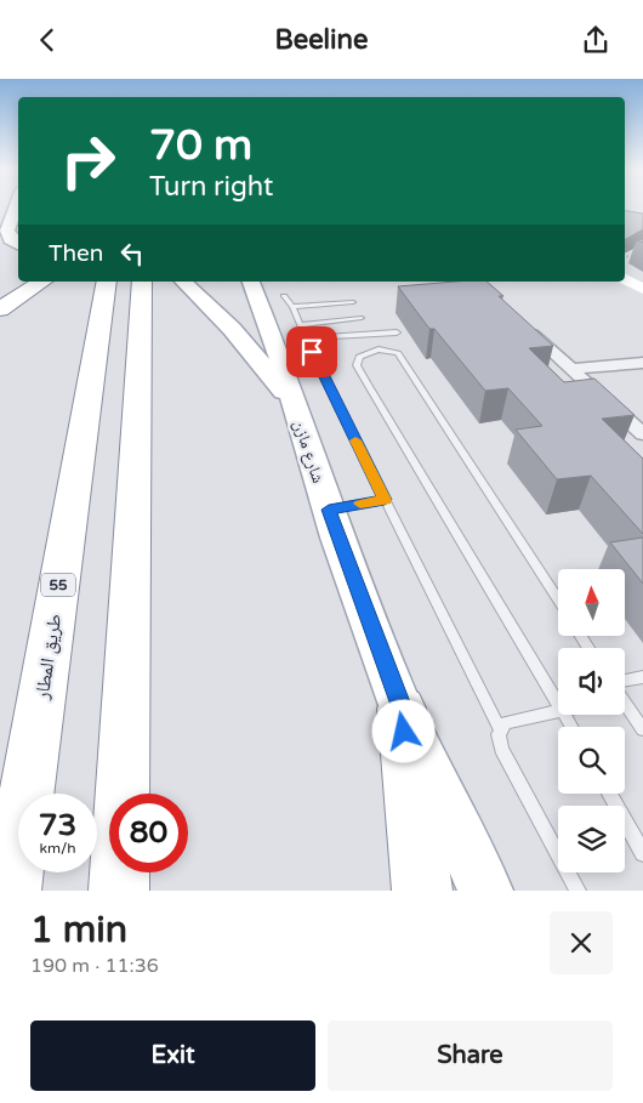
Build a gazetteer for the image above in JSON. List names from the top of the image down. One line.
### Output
{"streets":{"highway":["55","طريق المطار"],"main road":["شارع مازن"]},"north":"top","page":{"header":"Beeline","turn":["70 m","Turn right"],"then":"Then","speed":"73 km/h","limit":"80","heading":["1 min","190 m · 11:36"],"buttons":["Exit","Share"]}}
